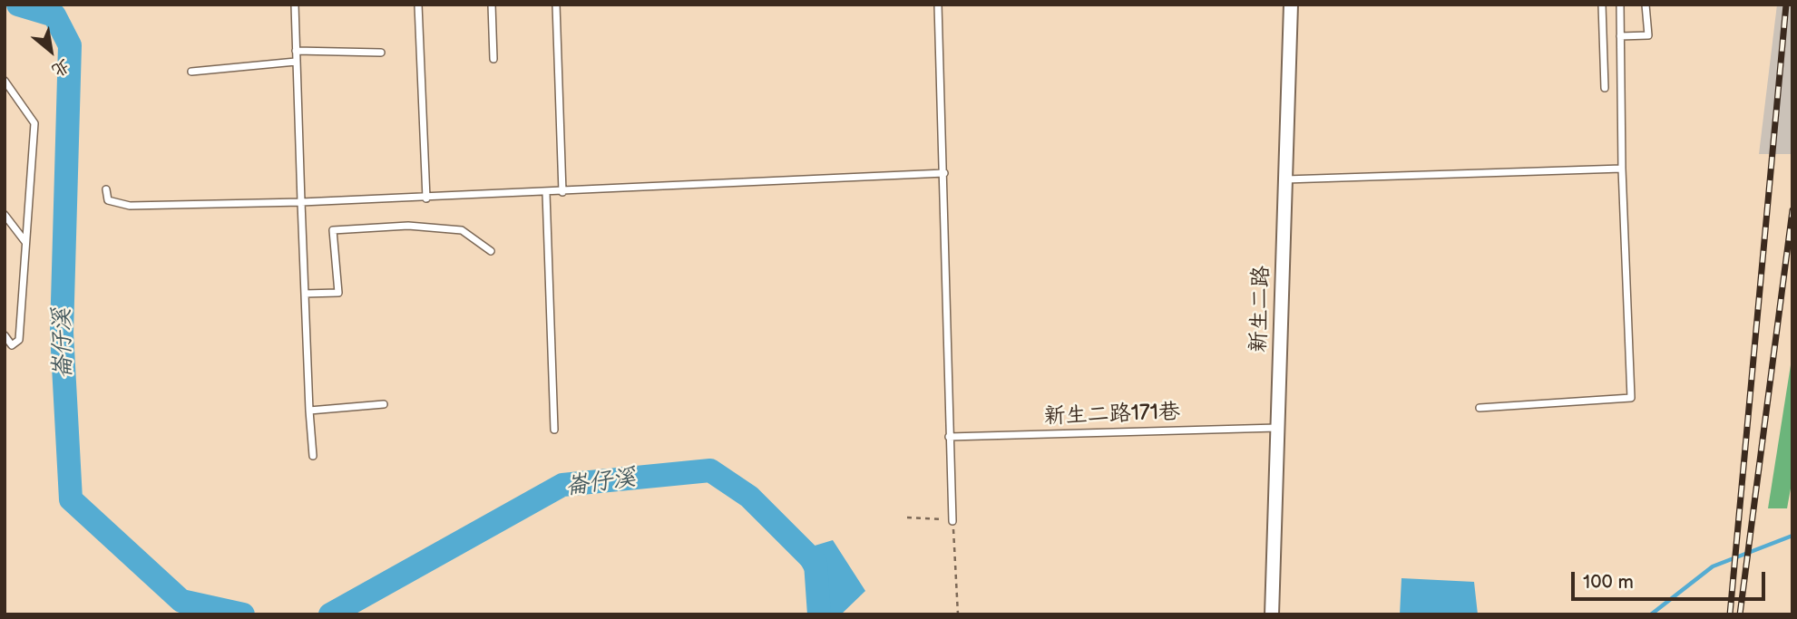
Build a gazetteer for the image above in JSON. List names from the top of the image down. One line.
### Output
{"streets":{"street":["新生二路"],"lane":["新生二路171巷"]},"crossings":[["新生二路","新生二路171巷"]],"water":["崙仔溪"],"scale_bar":"100 m","north":"bottom right"}
